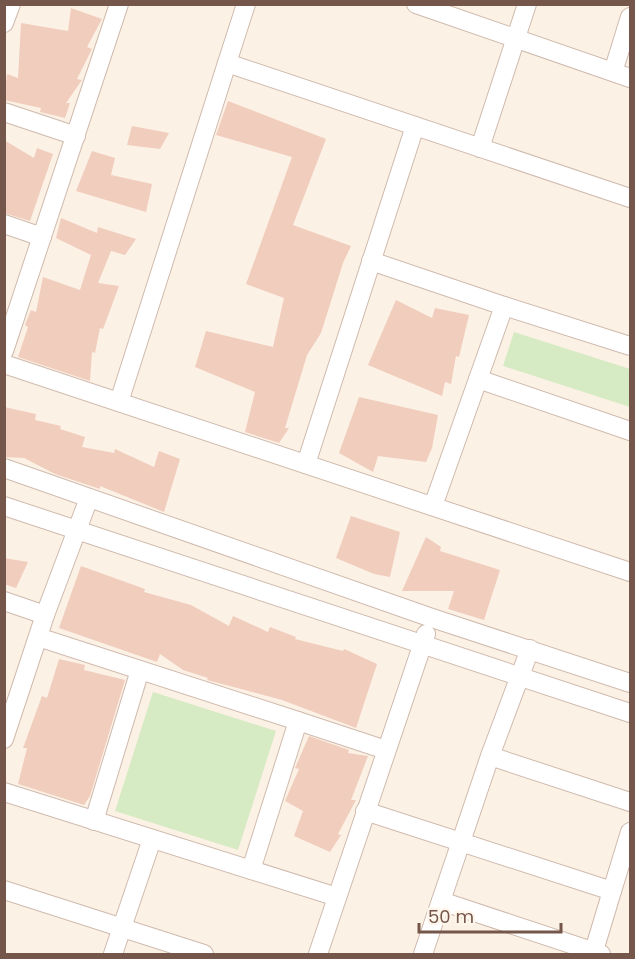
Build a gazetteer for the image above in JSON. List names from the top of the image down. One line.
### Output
{"scale_bar":"50 m"}
